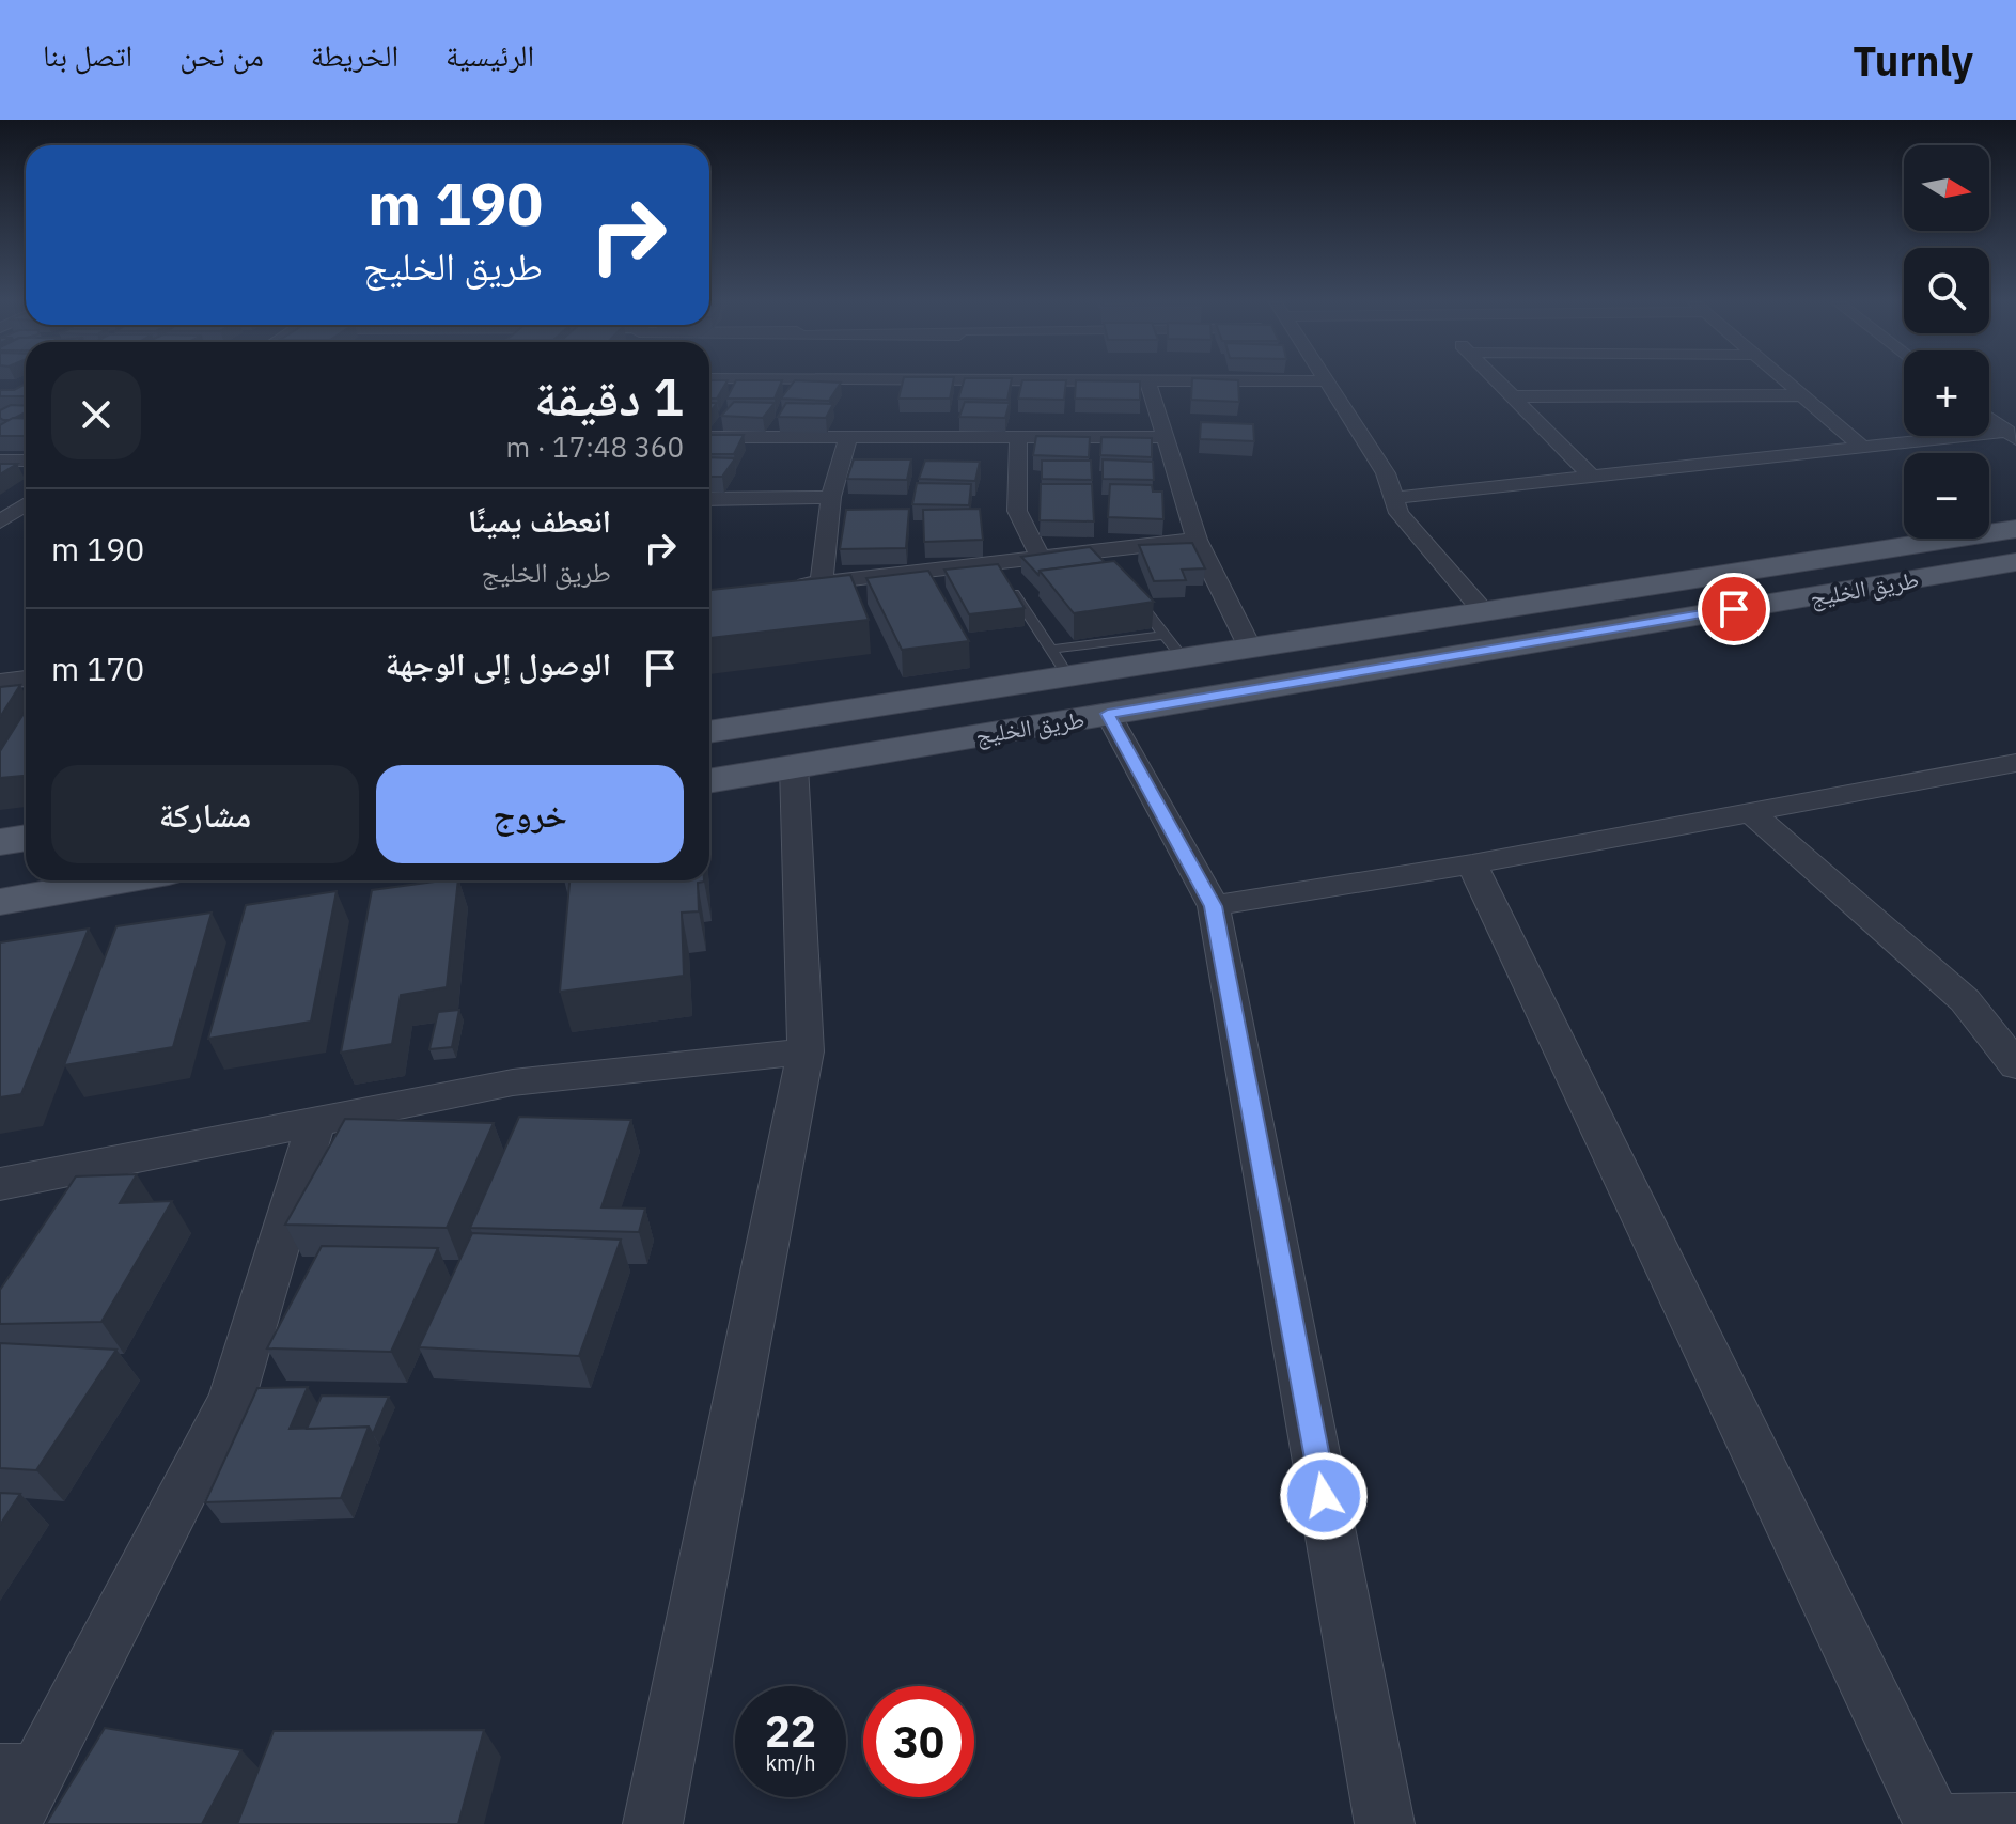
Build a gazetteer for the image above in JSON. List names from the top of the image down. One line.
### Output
{"streets":{"main road":["طريق الخليج"]},"north":"right","page":{"header":"Turnly","nav":["الرئيسية","الخريطة","من نحن","اتصل بنا"],"map_buttons":["+","−"],"turn":["190 m","طريق الخليج"],"heading":["1 دقيقة","360 m · 17:48"],"list":[{"name":"انعطف يمينًا","note":"طريق الخليج","value":"190 m"},{"name":"الوصول إلى الوجهة","value":"170 m"}],"buttons":["خروج","مشاركة"],"speed":"22 km/h","limit":"30"}}
